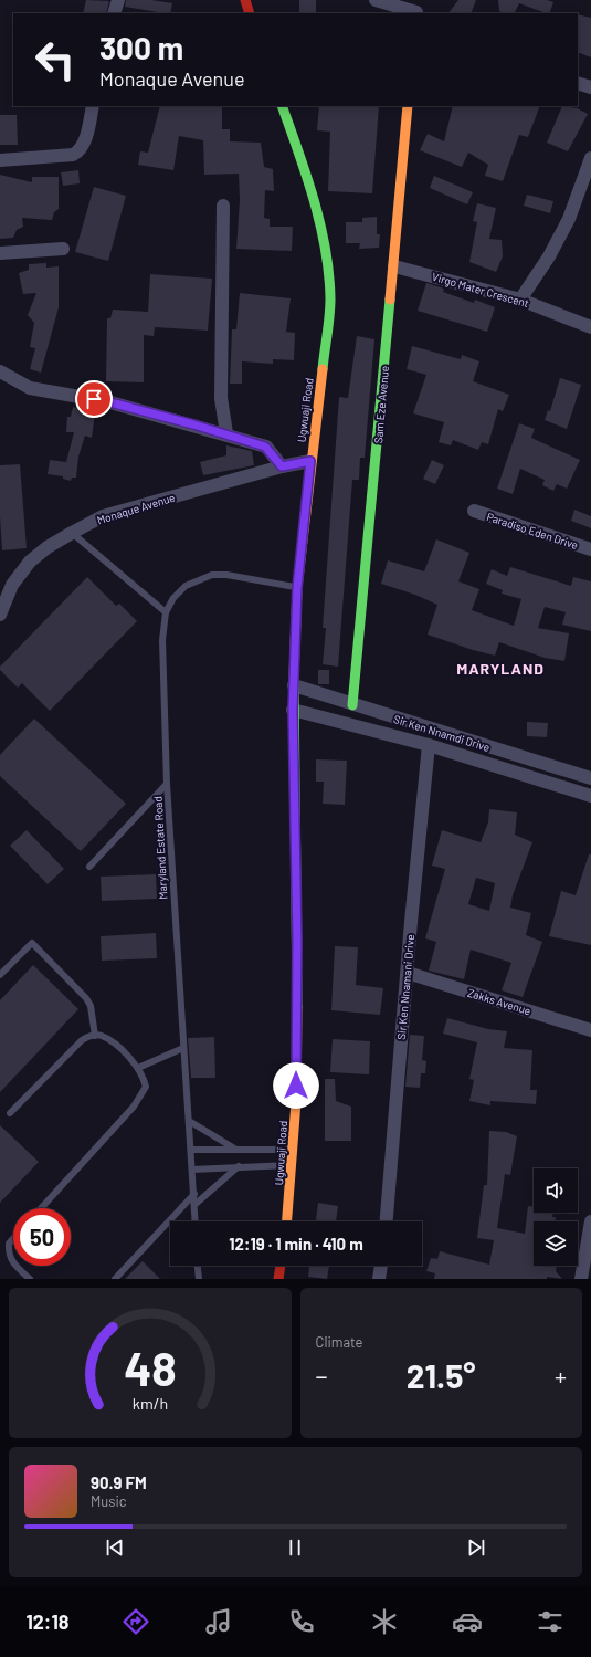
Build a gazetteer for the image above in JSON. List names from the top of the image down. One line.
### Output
{"streets":{"main road":["Sam Eze Avenue","Ugwuaji Road"],"street":["Virgo Mater Crescent","Monaque Avenue","Paradiso Eden Drive","Sir Ken Nnamdi Drive","Sir Ken Nnamani Drive","Zakks Avenue"],"lane":["Maryland Estate Road"]},"crossings":[["Virgo Mater Crescent","Sam Eze Avenue"],["Sam Eze Avenue","Sir Ken Nnamdi Drive"],["Ugwuaji Road","Monaque Avenue"],["Ugwuaji Road","Sir Ken Nnamdi Drive"],["Ugwuaji Road","Maryland Estate Road"],["Sir Ken Nnamdi Drive","Sir Ken Nnamani Drive"],["Sir Ken Nnamani Drive","Zakks Avenue"]],"districts":["MARYLAND"],"page":{"turn":["300 m","Monaque Avenue"],"limit":"50","trip":"12:19 · 1 min · 410 m","tile":"Climate","heat":["−","21.5°","+"],"song":["90.9 FM","Music"],"tabs":"12:18","gauge":["48","km/h"]}}
